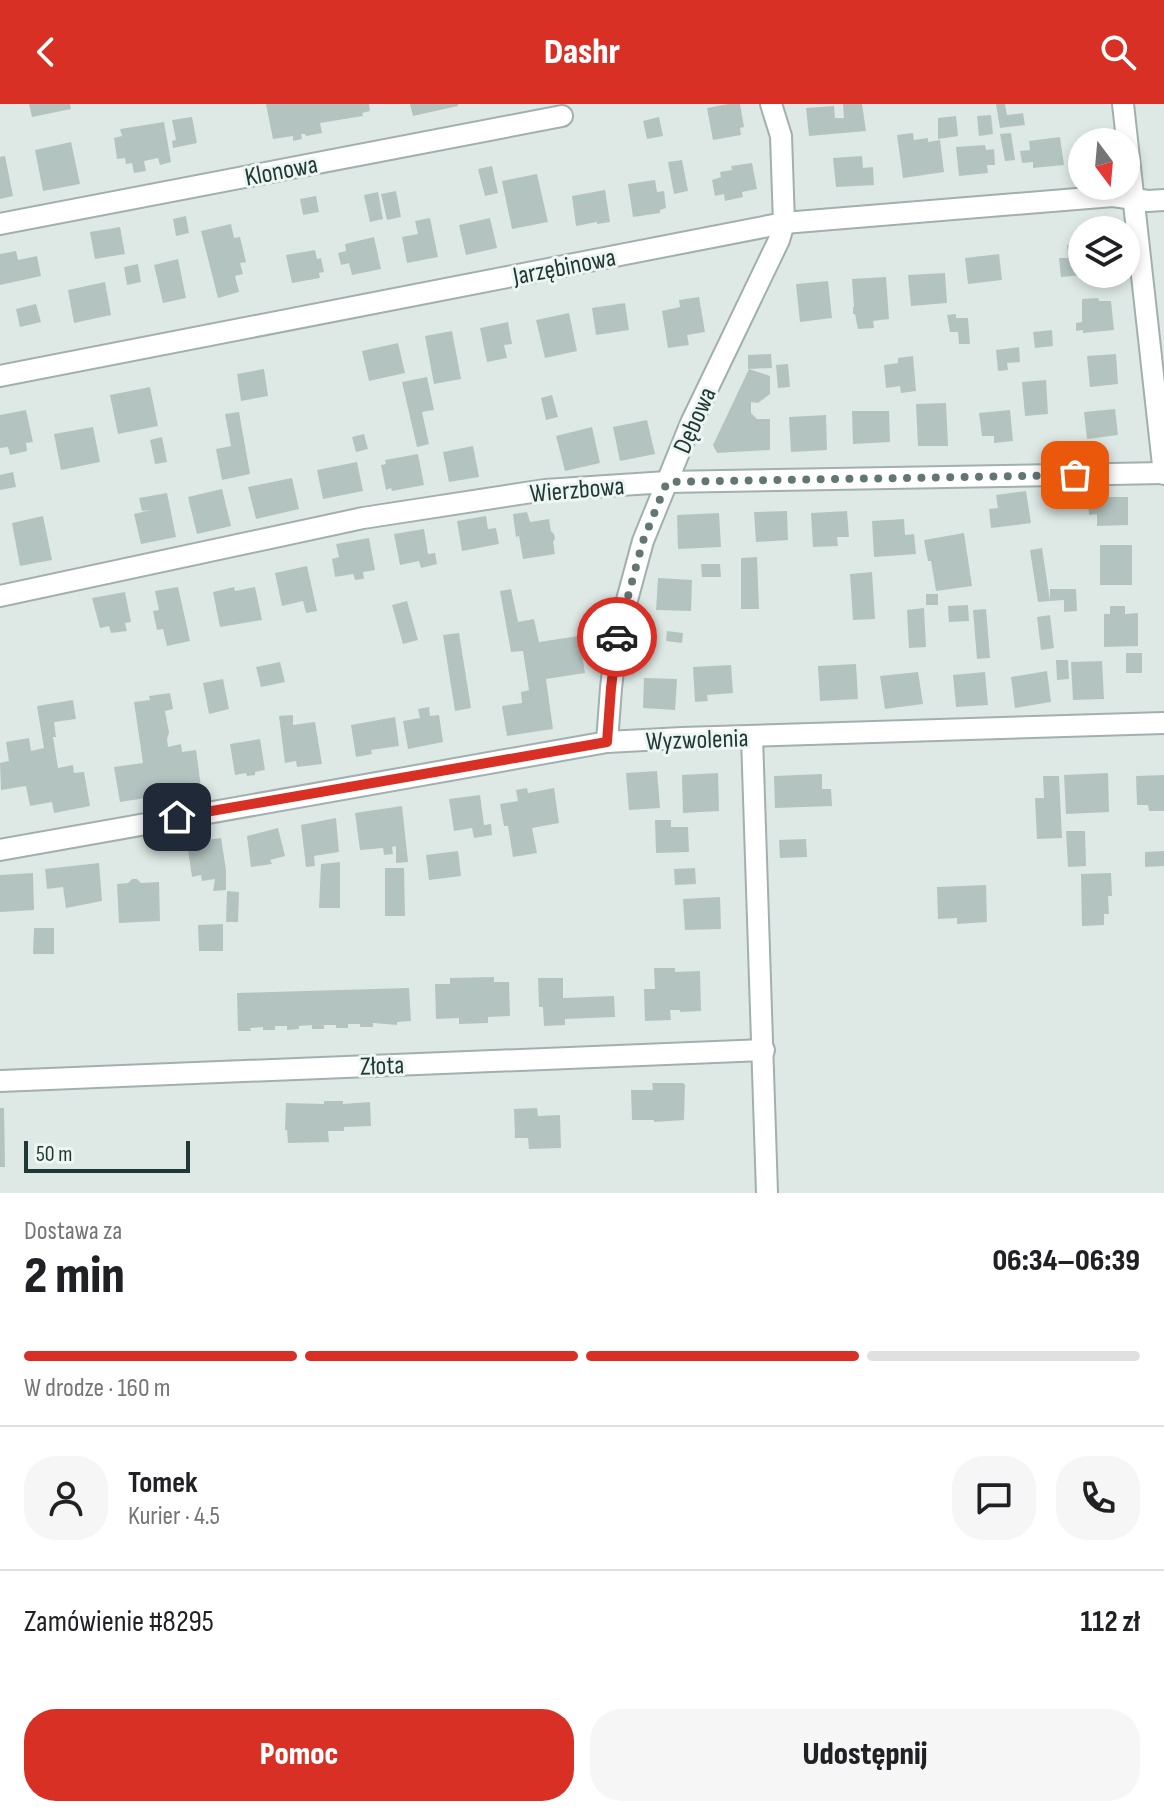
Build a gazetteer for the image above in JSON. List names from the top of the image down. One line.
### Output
{"streets":{"street":["Klonowa","Jarzębinowa","Dębowa","Wierzbowa","Wyzwolenia","Złota"]},"crossings":[["Jarzębinowa","Dębowa"],["Dębowa","Wierzbowa"],["Dębowa","Wyzwolenia"]],"scale_bar":"50 m","north":"bottom","page":{"header":"Dashr","scale":"50 m","heading":["2 min","Dostawa za","06:34–06:39"],"panel":["Tomek","Kurier · 4.5","Zamówienie #8295","112 zł"],"bar":"W drodze · 160 m","buttons":["Pomoc","Udostępnij"]}}
